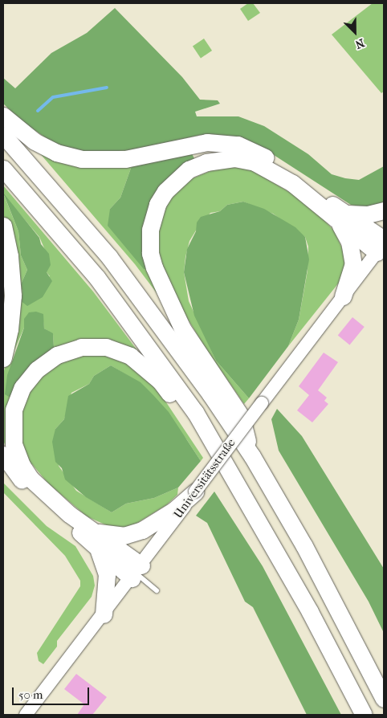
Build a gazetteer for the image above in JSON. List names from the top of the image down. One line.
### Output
{"streets":{"main road":["Universitätsstraße"]},"scale_bar":"50 m","north":"bottom right"}
